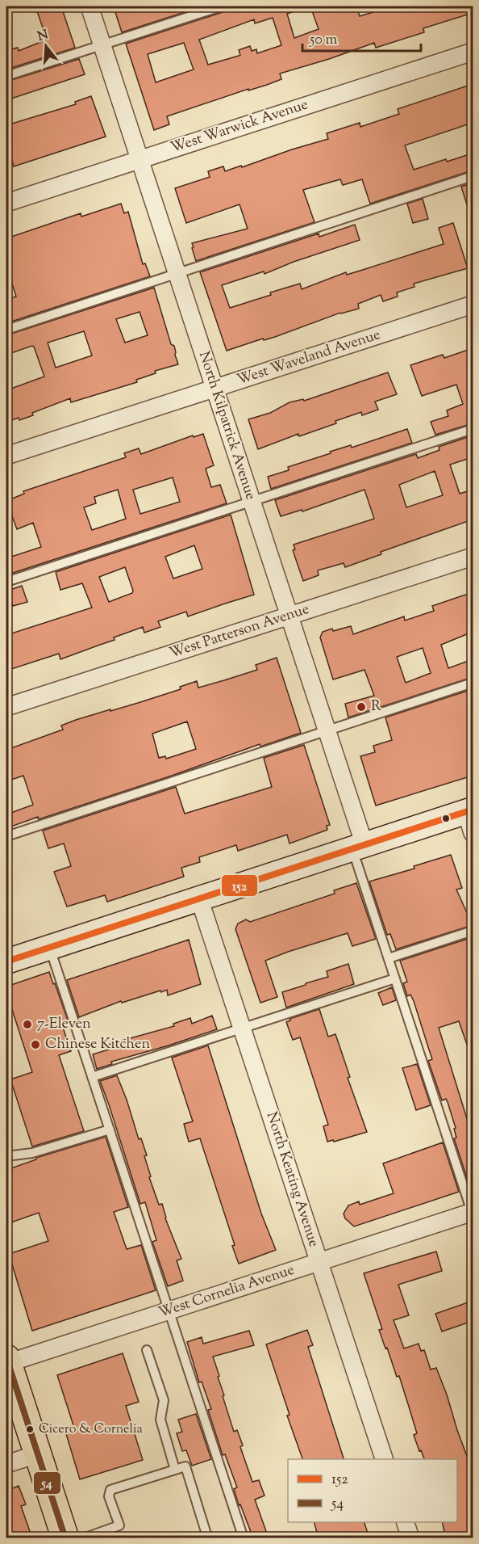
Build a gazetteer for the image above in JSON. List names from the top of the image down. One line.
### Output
{"streets":{"street":["West Warwick Avenue","West Waveland Avenue","North Kilpatrick Avenue","West Patterson Avenue","North Keating Avenue","West Cornelia Avenue"]},"crossings":[["West Warwick Avenue","North Kilpatrick Avenue"],["West Waveland Avenue","North Kilpatrick Avenue"],["North Kilpatrick Avenue","West Patterson Avenue"],["North Keating Avenue","West Cornelia Avenue"]],"places":["R","7-Eleven","Chinese Kitchen","Cicero & Cornelia"],"lines":["transit line 152","transit line 54"],"legend":["152","54"],"scale_bar":"50 m","north":"top"}
